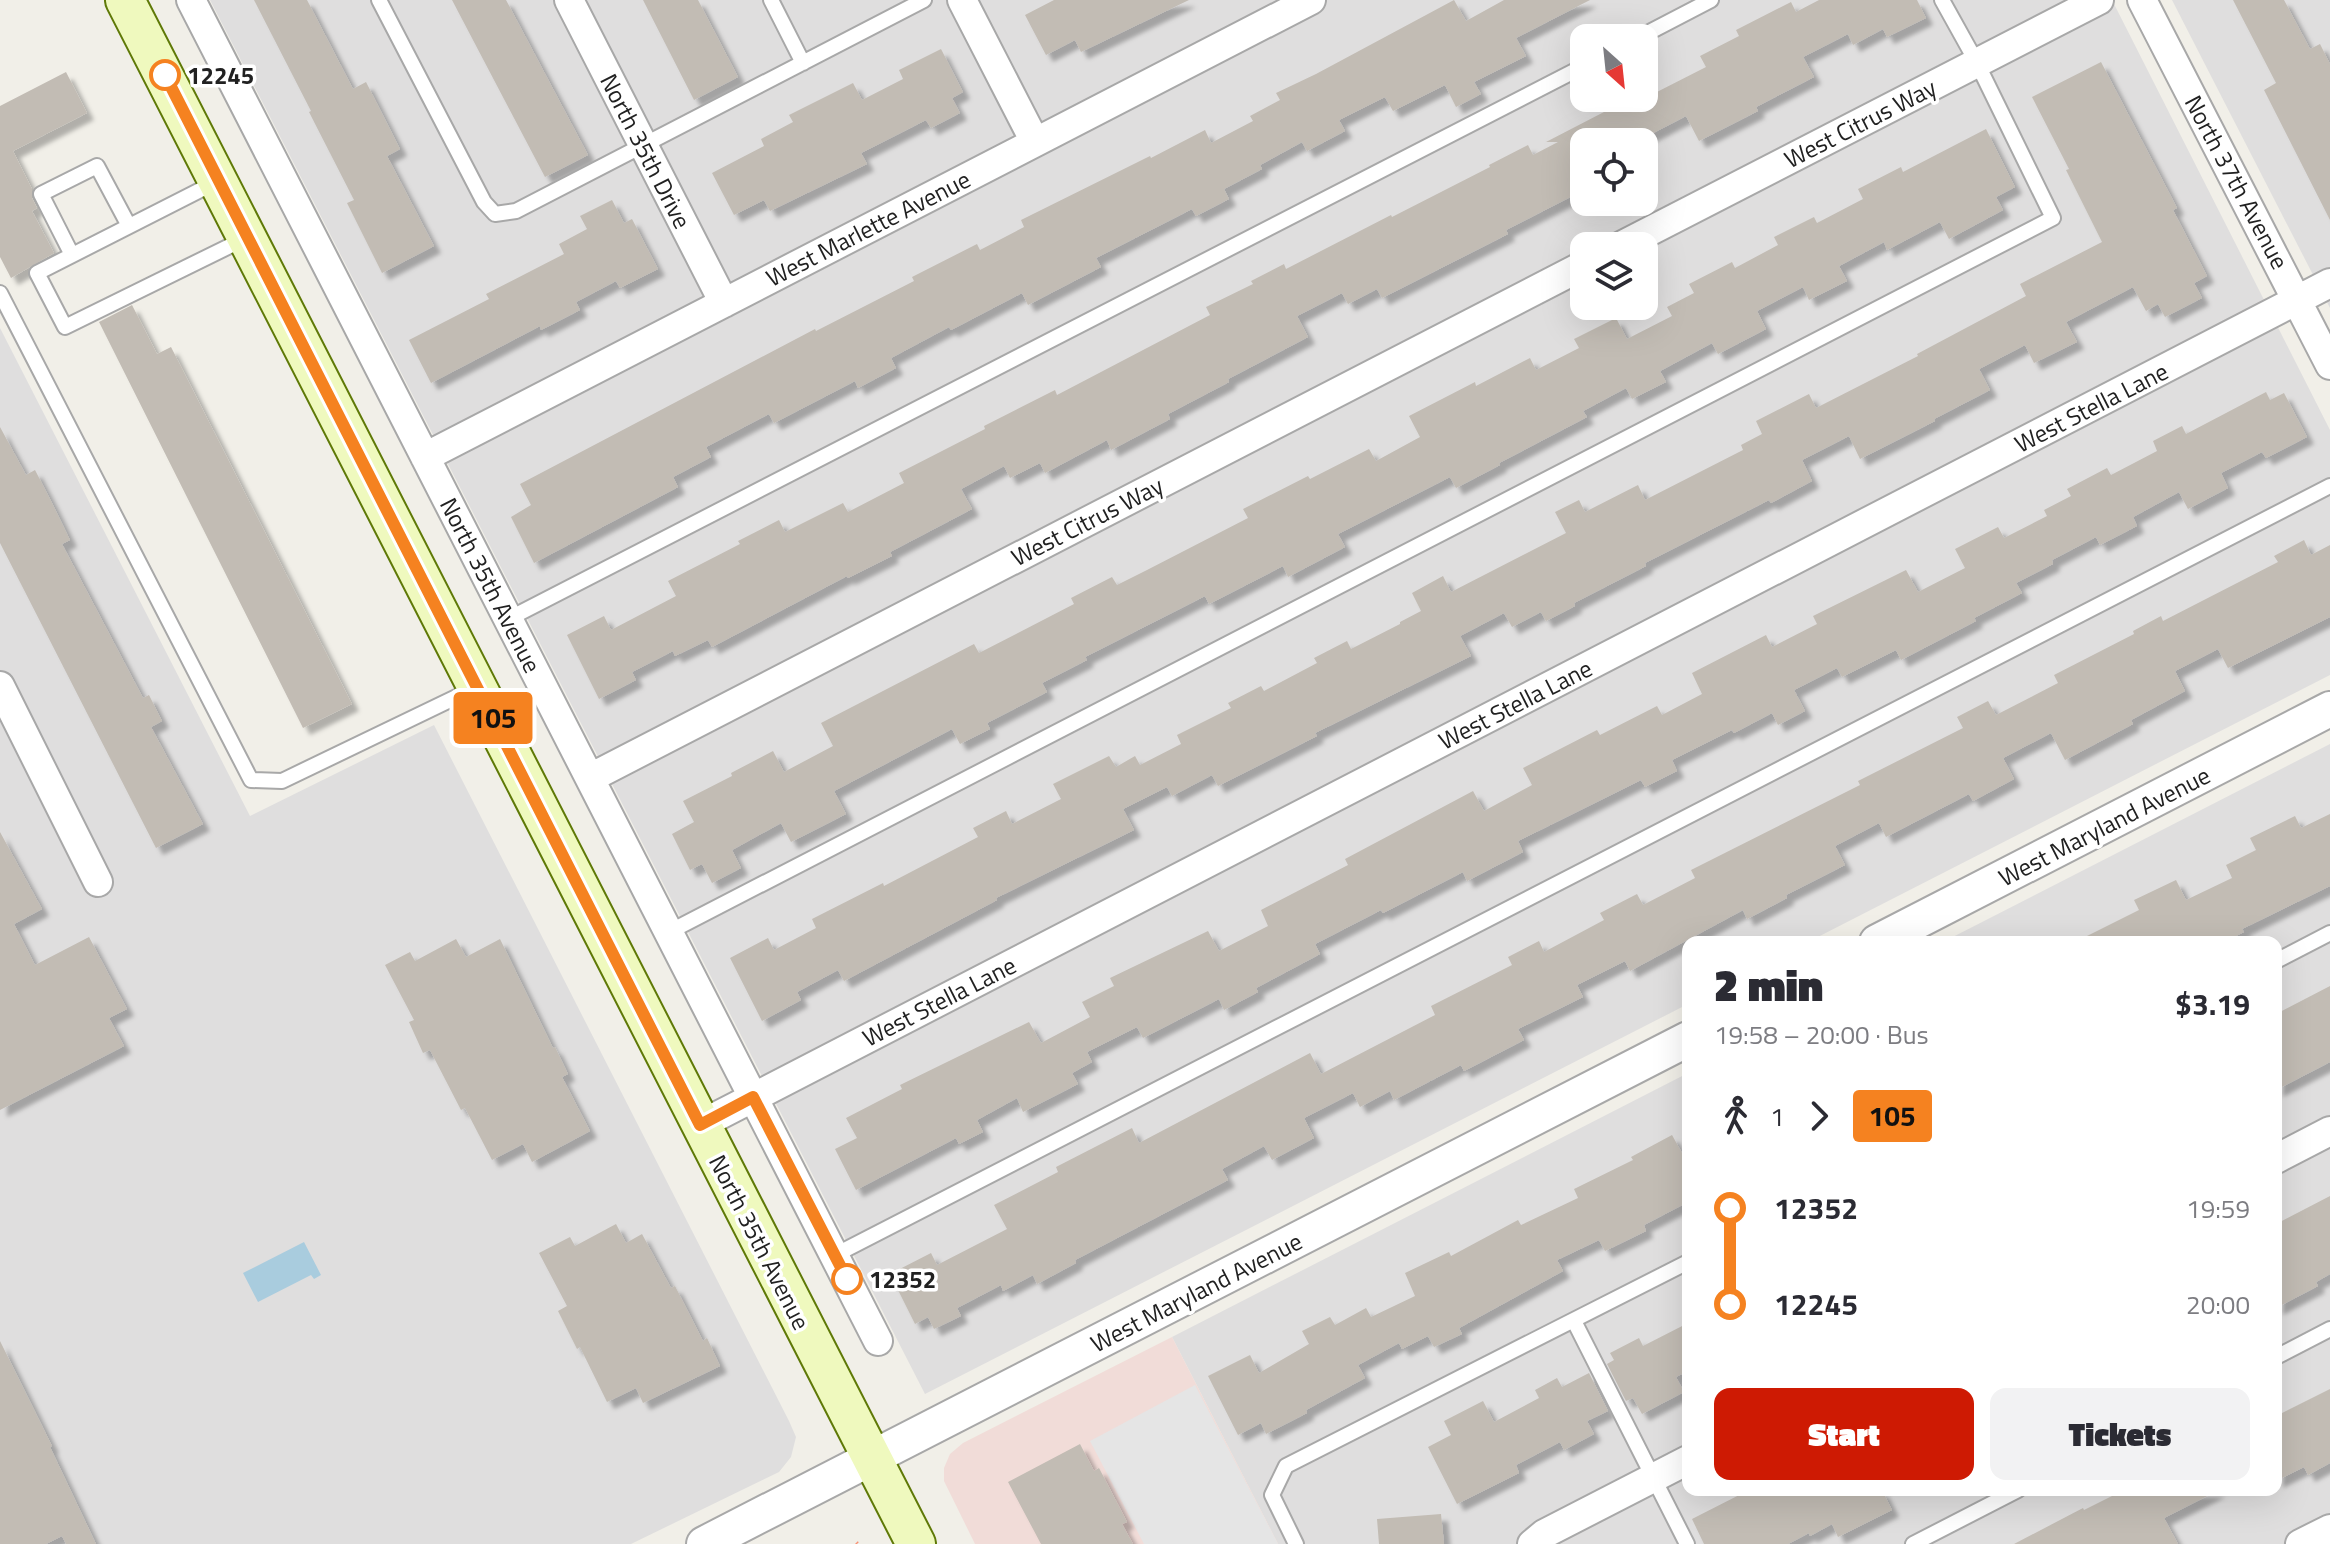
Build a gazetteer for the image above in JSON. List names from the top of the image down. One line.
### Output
{"streets":{"main road":["North 35th Avenue"],"street":["West Citrus Way","North 35th Drive","North 37th Avenue","West Marlette Avenue","West Stella Lane","West Maryland Avenue"]},"crossings":[["West Citrus Way","North 35th Avenue"],["North 35th Drive","West Marlette Avenue"],["North 37th Avenue","West Stella Lane"],["West Marlette Avenue","North 35th Avenue"],["West Stella Lane","North 35th Avenue"],["North 35th Avenue","West Maryland Avenue"]],"places":["12245","12352"],"lines":["bus line 105"],"north":"bottom right","page":{"on_map":"105","heading":["2 min","19:58 – 20:00 · Bus","$3.19"],"legs":["1","105"],"list":[{"name":"12352","value":"19:59"},{"name":"12245","value":"20:00"}],"buttons":["Start","Tickets"]}}
